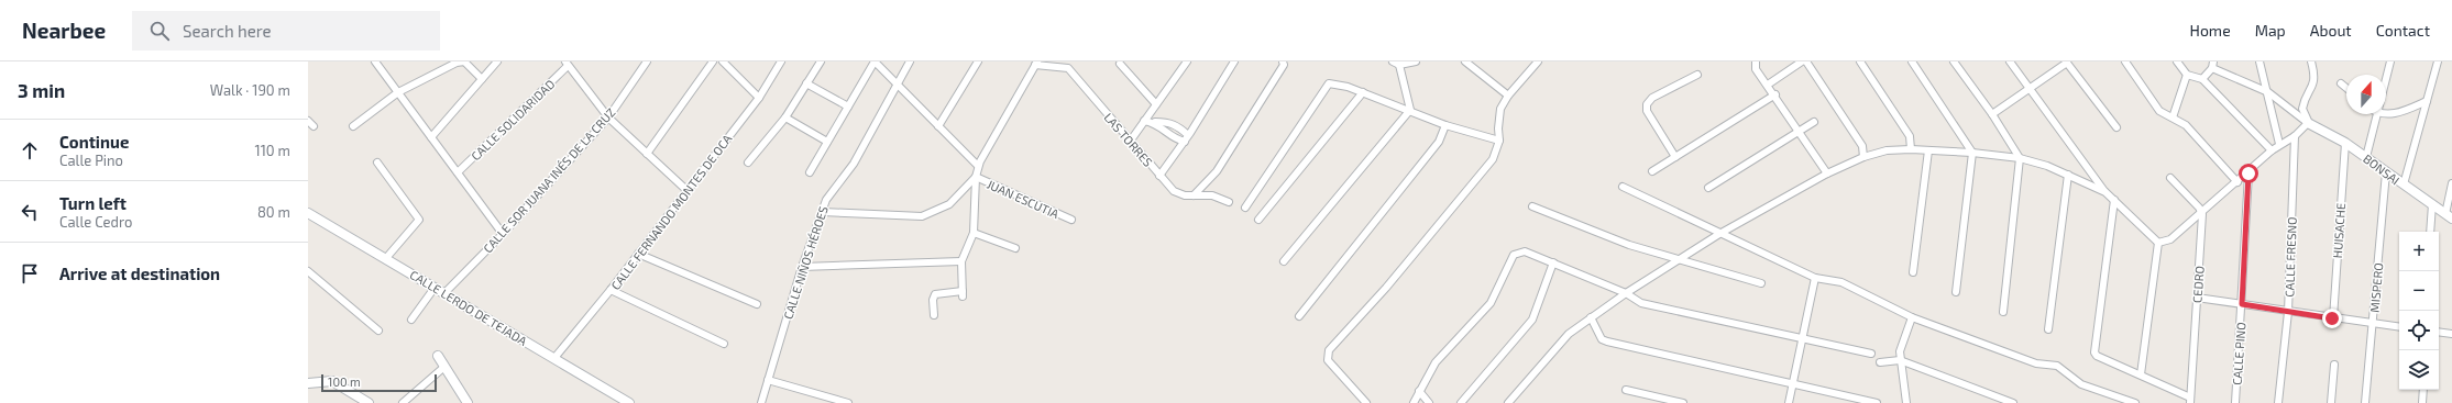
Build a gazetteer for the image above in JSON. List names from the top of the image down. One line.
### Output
{"streets":{"main road":["BONSAI","CALLE LERDO DE TEJADA"],"street":["CALLE SOLIDARIDAD","LAS TORRES","CALLE SOR JUANA INÉS DE LA CRUZ","JUAN ESCUTIA","CALLE FERNANDO MONTES DE OCA","HUISACHE","CALLE FRESNO","CALLE NIÑOS HÉROES","CEDRO","MISPERO","CALLE PINO"]},"crossings":[["BONSAI","HUISACHE"],["BONSAI","MISPERO"],["CALLE SOR JUANA INÉS DE LA CRUZ","CALLE LERDO DE TEJADA"],["CALLE FERNANDO MONTES DE OCA","CALLE LERDO DE TEJADA"]],"scale_bar":"100 m","north":"top","page":{"header":"Nearbee","search":"Search here","nav":["Home","Map","About","Contact"],"heading":["3 min","Walk · 190 m"],"list":[["Continue","Calle Pino","110 m"],["Turn left","Calle Cedro","80 m"],"Arrive at destination"],"map_buttons":["+","−"],"scale":"100 m"}}
